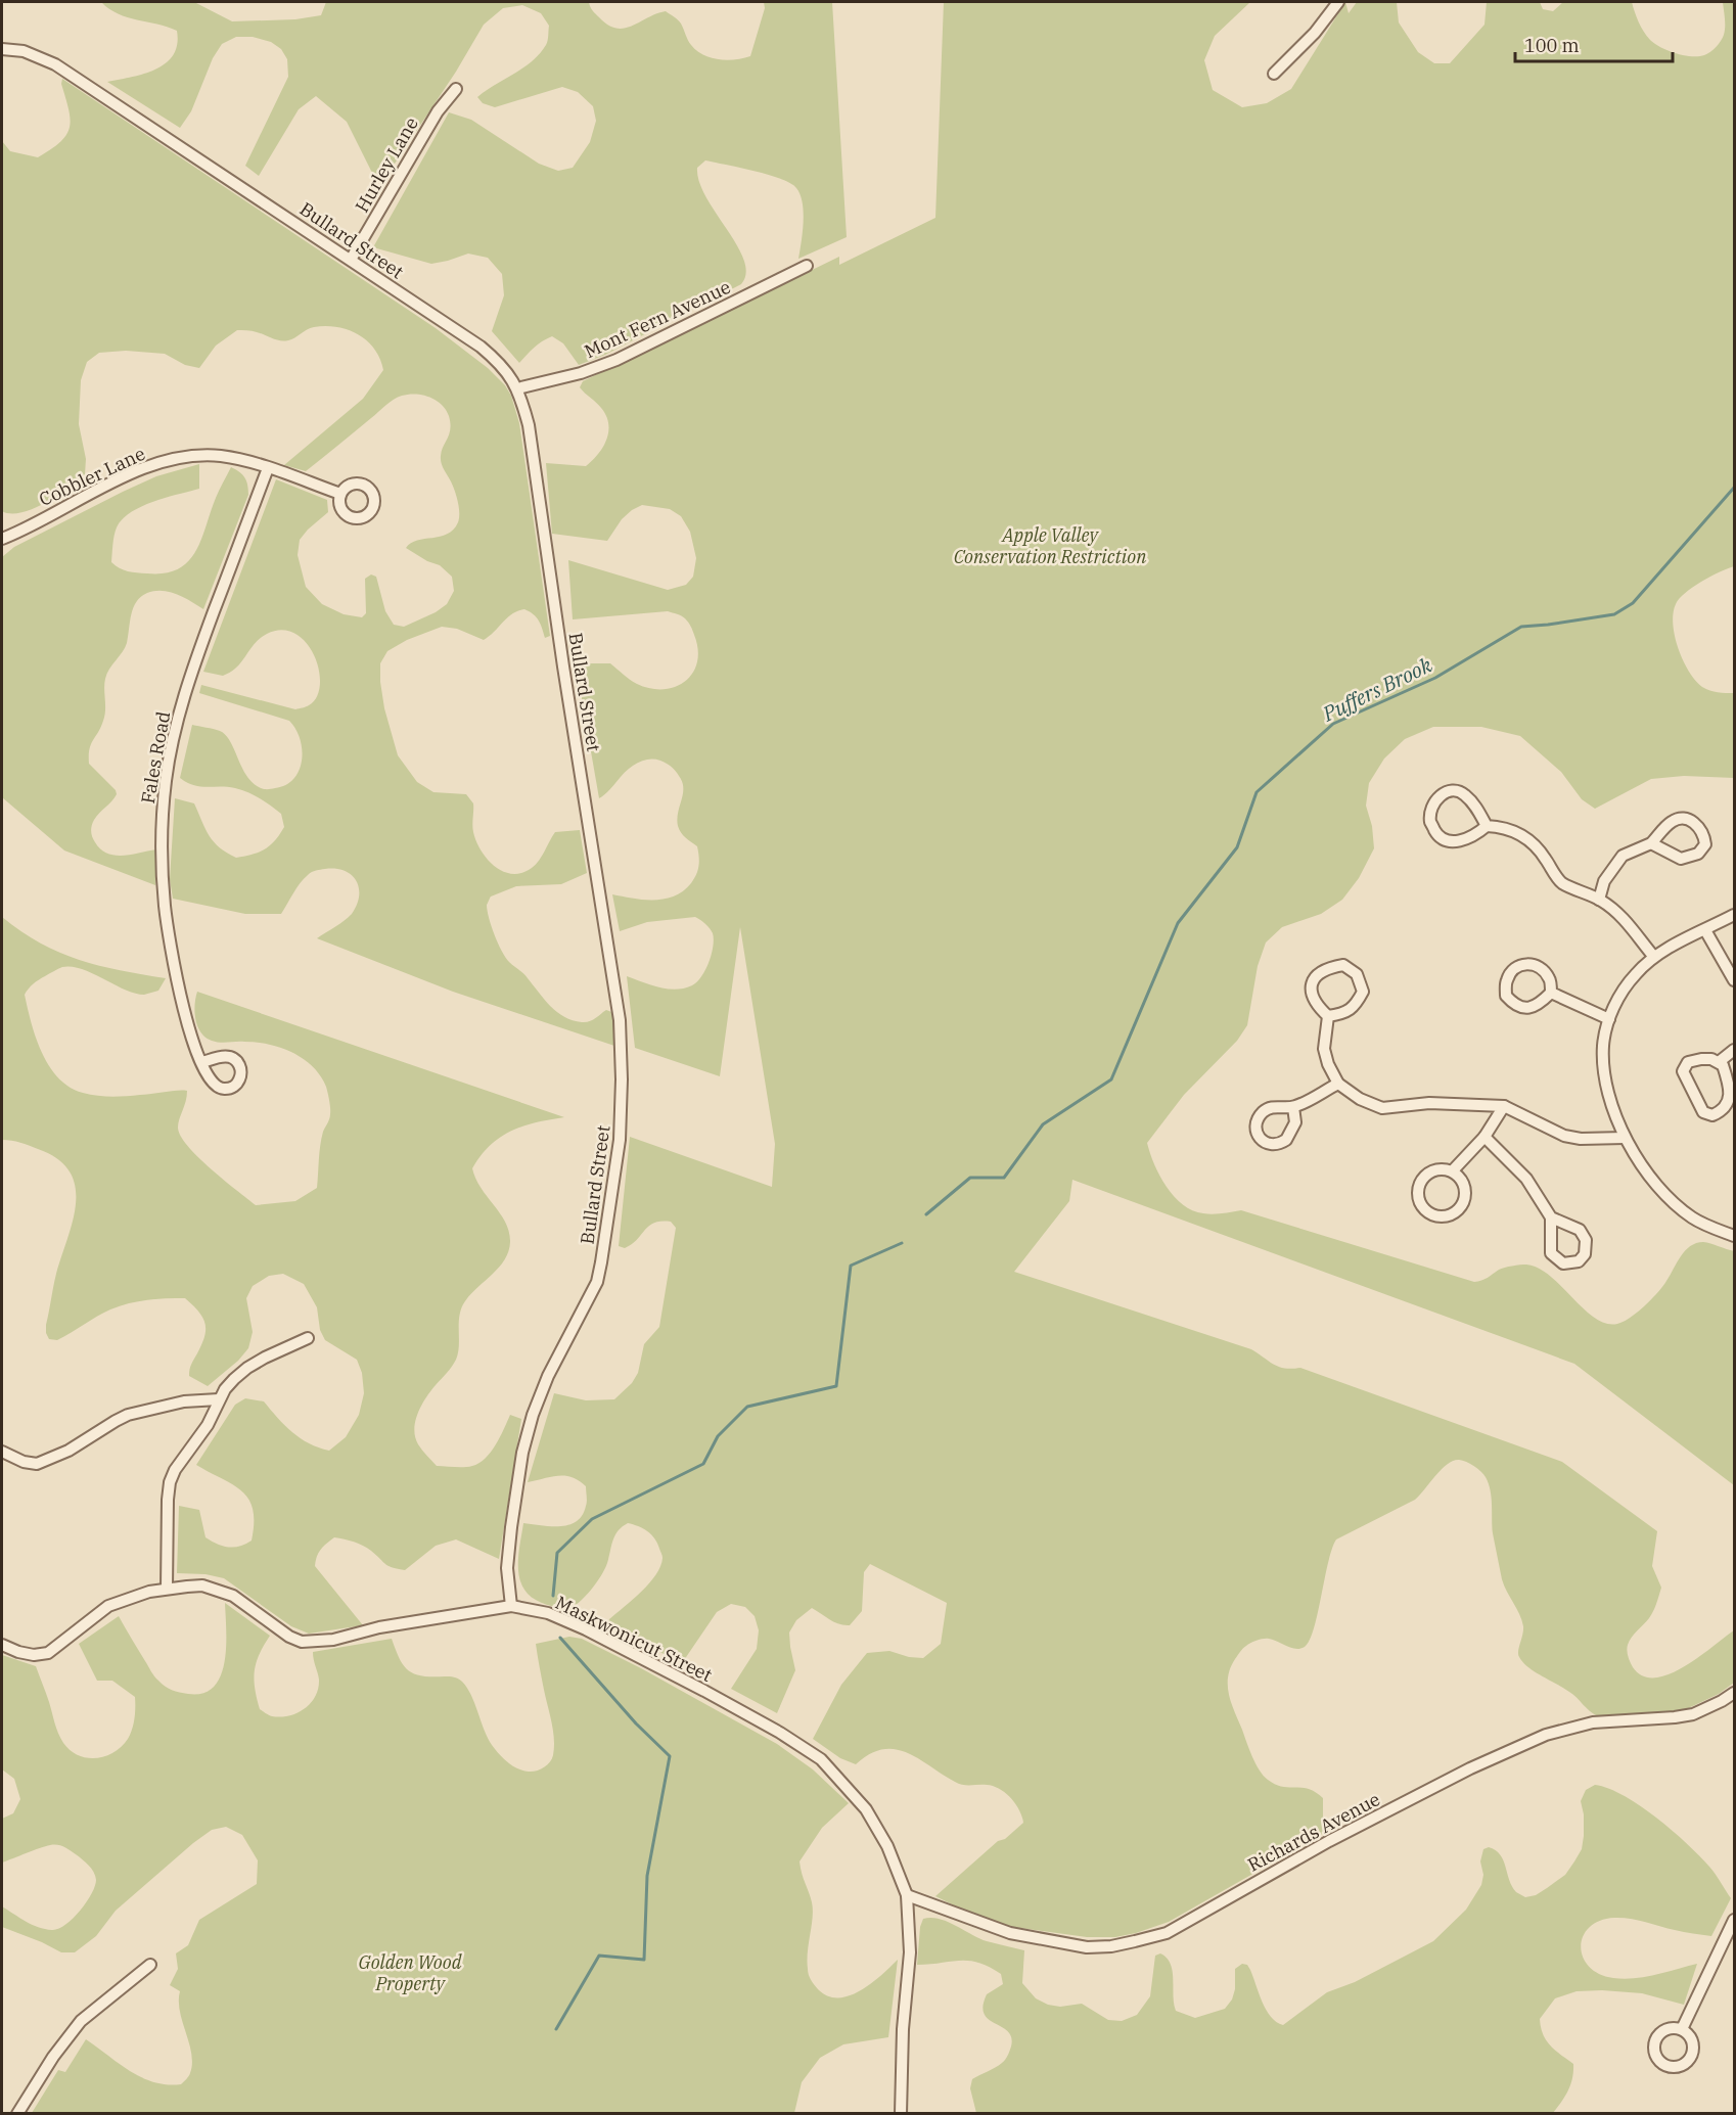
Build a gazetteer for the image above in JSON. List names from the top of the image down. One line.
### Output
{"streets":{"street":["Hurley Lane","Bullard Street","Mont Fern Avenue","Cobbler Lane","Fales Road","Maskwonicut Street","Richards Avenue"]},"crossings":[["Hurley Lane","Bullard Street"],["Bullard Street","Mont Fern Avenue"],["Bullard Street","Maskwonicut Street"],["Cobbler Lane","Fales Road"],["Maskwonicut Street","Richards Avenue"]],"water":["Puffers Brook"],"parks":["Apple Valley Conservation Restriction","Golden Wood Property"],"scale_bar":"100 m"}
